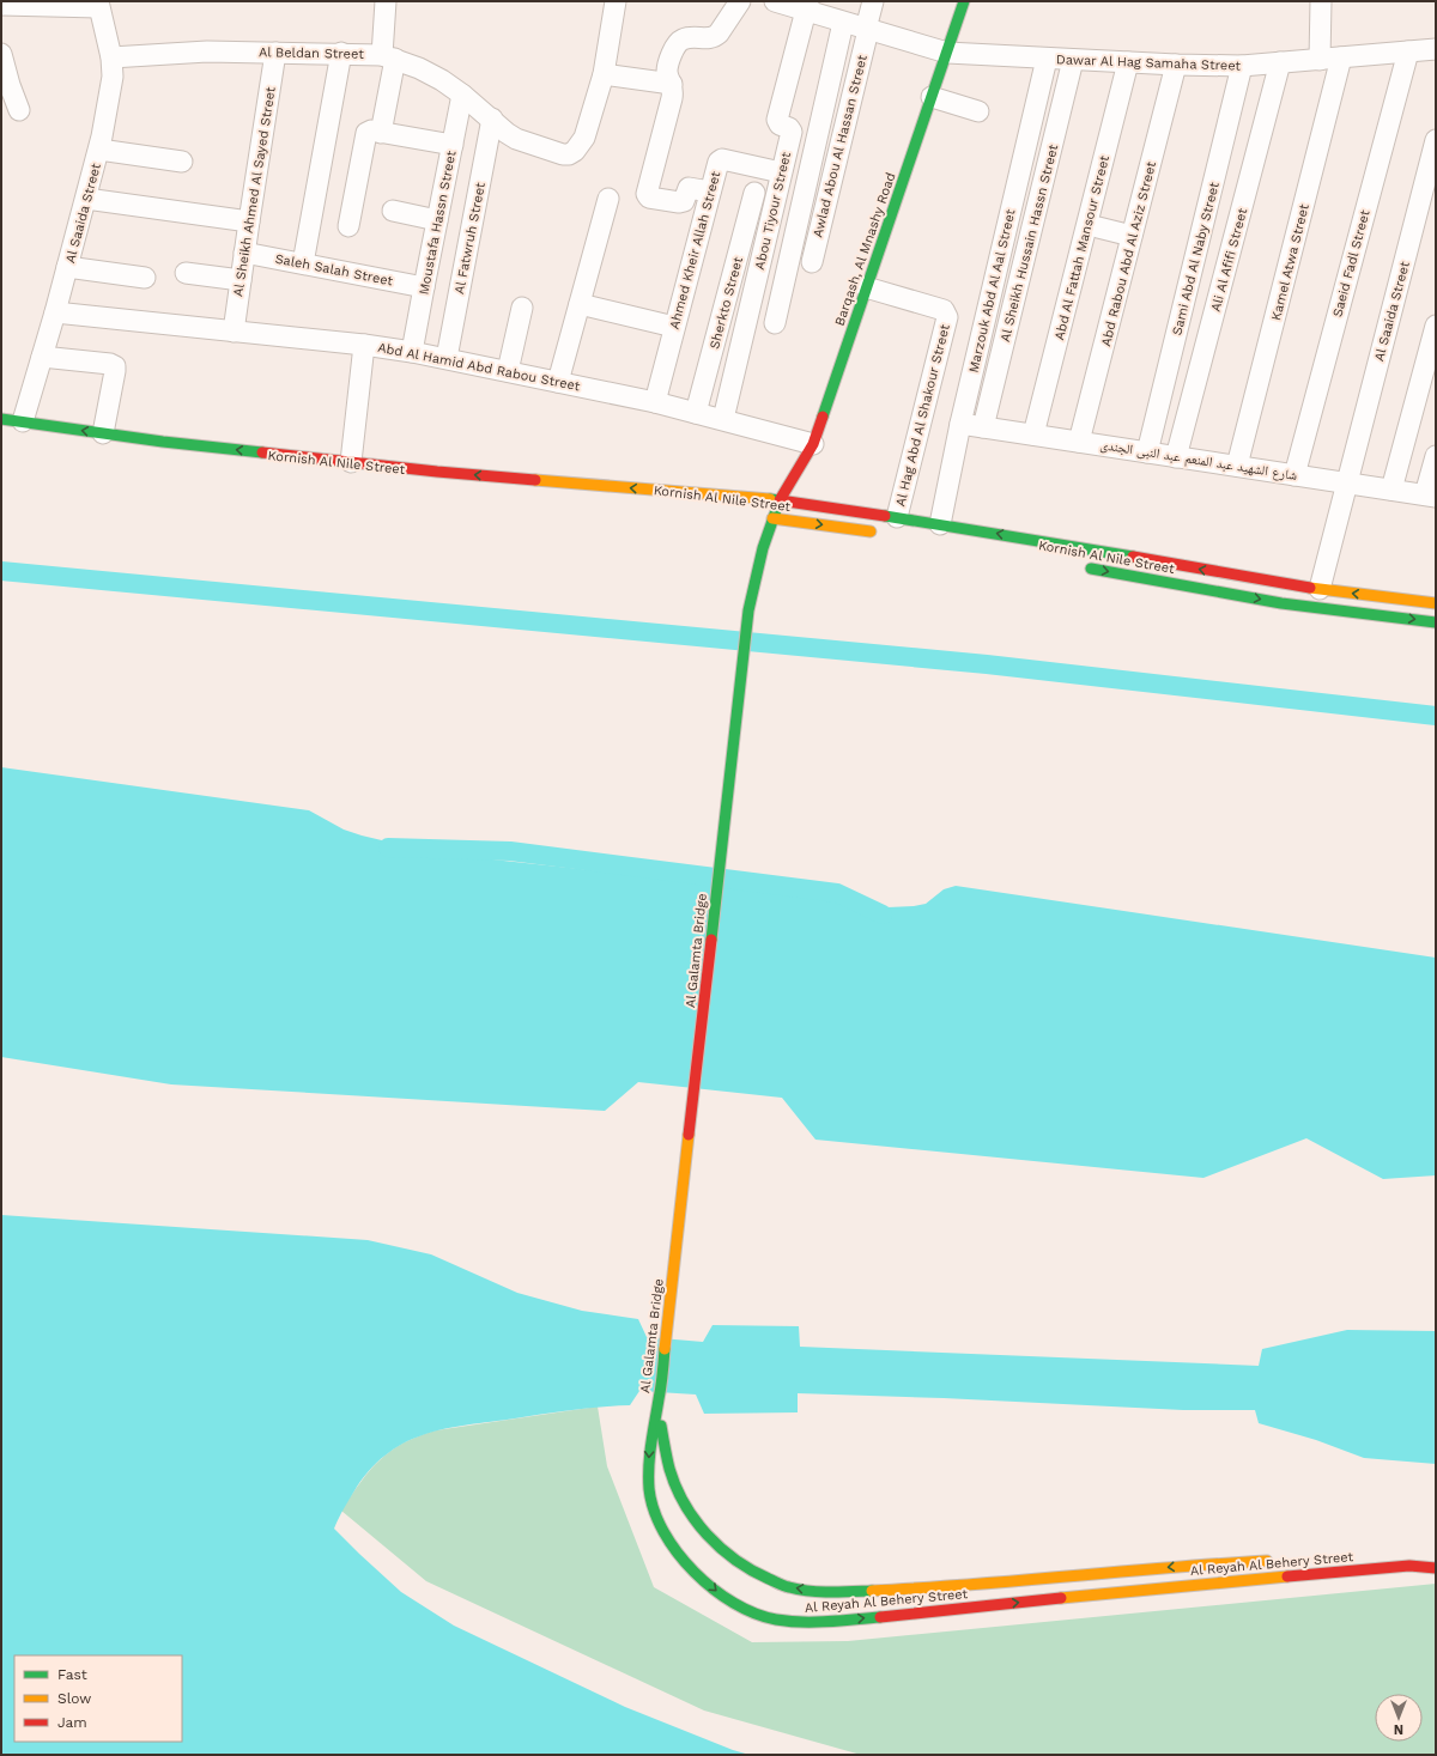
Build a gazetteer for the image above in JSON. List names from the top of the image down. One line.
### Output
{"streets":{"main road":["Barqash, Al Mnashy Road","Kornish Al Nile Street","Al Galamta Bridge","Al Reyah Al Behery Street"],"street":["Al Beldan Street","Dawar Al Hag Samaha Street","Awlad Abou Al Hassan Street","Al Sheikh Ahmed Al Sayed Street","Abou Tiyour Street","Al Saaida Street","Moustafa Hassn Street","Al Fatwruh Street","Al Sheikh Hussain Hassn Street","Abd Al Fattah Mansour Street","Ahmed Kheir Allah Street","Abd Rabou Abd Al Aziz Street","Sami Abd Al Naby Street","Ali Al Afifi Street","Kamel Atwa Street","Saeid Fadl Street","Saleh Salah Street","Marzouk Abd Al Aal Street","Sherkto Street","Abd Al Hamid Abd Rabou Street","Al Hag Abd Al Shakour Street","شارع الشهيد عبد المنعم عبد النبى الجندى"]},"crossings":[["Al Beldan Street","Al Sheikh Ahmed Al Sayed Street"],["Al Beldan Street","Al Saaida Street"],["Al Beldan Street","Moustafa Hassn Street"],["Al Beldan Street","Al Fatwruh Street"],["Dawar Al Hag Samaha Street","Awlad Abou Al Hassan Street"],["Dawar Al Hag Samaha Street","Abou Tiyour Street"],["Dawar Al Hag Samaha Street","Al Sheikh Hussain Hassn Street"],["Dawar Al Hag Samaha Street","Abd Al Fattah Mansour Street"],["Dawar Al Hag Samaha Street","Barqash, Al Mnashy Road"],["Dawar Al Hag Samaha Street","Abd Rabou Abd Al Aziz Street"],["Dawar Al Hag Samaha Street","Sami Abd Al Naby Street"],["Dawar Al Hag Samaha Street","Ali Al Afifi Street"],["Dawar Al Hag Samaha Street","Kamel Atwa Street"],["Dawar Al Hag Samaha Street","Saeid Fadl Street"],["Dawar Al Hag Samaha Street","Marzouk Abd Al Aal Street"],["Al Sheikh Ahmed Al Sayed Street","Saleh Salah Street"],["Al Sheikh Ahmed Al Sayed Street","Abd Al Hamid Abd Rabou Street"],["Abou Tiyour Street","Ahmed Kheir Allah Street"],["Abou Tiyour Street","Abd Al Hamid Abd Rabou Street"],["Al Saaida Street","Abd Al Hamid Abd Rabou Street"],["Al Saaida Street","شارع الشهيد عبد المنعم عبد النبى الجندى"],["Al Saaida Street","Kornish Al Nile Street"],["Moustafa Hassn Street","Saleh Salah Street"],["Moustafa Hassn Street","Abd Al Hamid Abd Rabou Street"],["Al Fatwruh Street","Abd Al Hamid Abd Rabou Street"],["Al Sheikh Hussain Hassn Street","شارع الشهيد عبد المنعم عبد النبى الجندى"],["Abd Al Fattah Mansour Street","شارع الشهيد عبد المنعم عبد النبى الجندى"],["Barqash, Al Mnashy Road","Abd Al Hamid Abd Rabou Street"],["Barqash, Al Mnashy Road","Al Hag Abd Al Shakour Street"],["Barqash, Al Mnashy Road","Kornish Al Nile Street"],["Barqash, Al Mnashy Road","Al Galamta Bridge"],["Ahmed Kheir Allah Street","Abd Al Hamid Abd Rabou Street"],["Abd Rabou Abd Al Aziz Street","شارع الشهيد عبد المنعم عبد النبى الجندى"],["Sami Abd Al Naby Street","شارع الشهيد عبد المنعم عبد النبى الجندى"],["Ali Al Afifi Street","شارع الشهيد عبد المنعم عبد النبى الجندى"],["Kamel Atwa Street","شارع الشهيد عبد المنعم عبد النبى الجندى"],["Saeid Fadl Street","شارع الشهيد عبد المنعم عبد النبى الجندى"],["Marzouk Abd Al Aal Street","شارع الشهيد عبد المنعم عبد النبى الجندى"],["Marzouk Abd Al Aal Street","Kornish Al Nile Street"],["Sherkto Street","Abd Al Hamid Abd Rabou Street"],["Al Hag Abd Al Shakour Street","Kornish Al Nile Street"],["Kornish Al Nile Street","Al Galamta Bridge"],["Al Galamta Bridge","Al Reyah Al Behery Street"]],"legend":["Fast","Slow","Jam"],"north":"bottom"}
